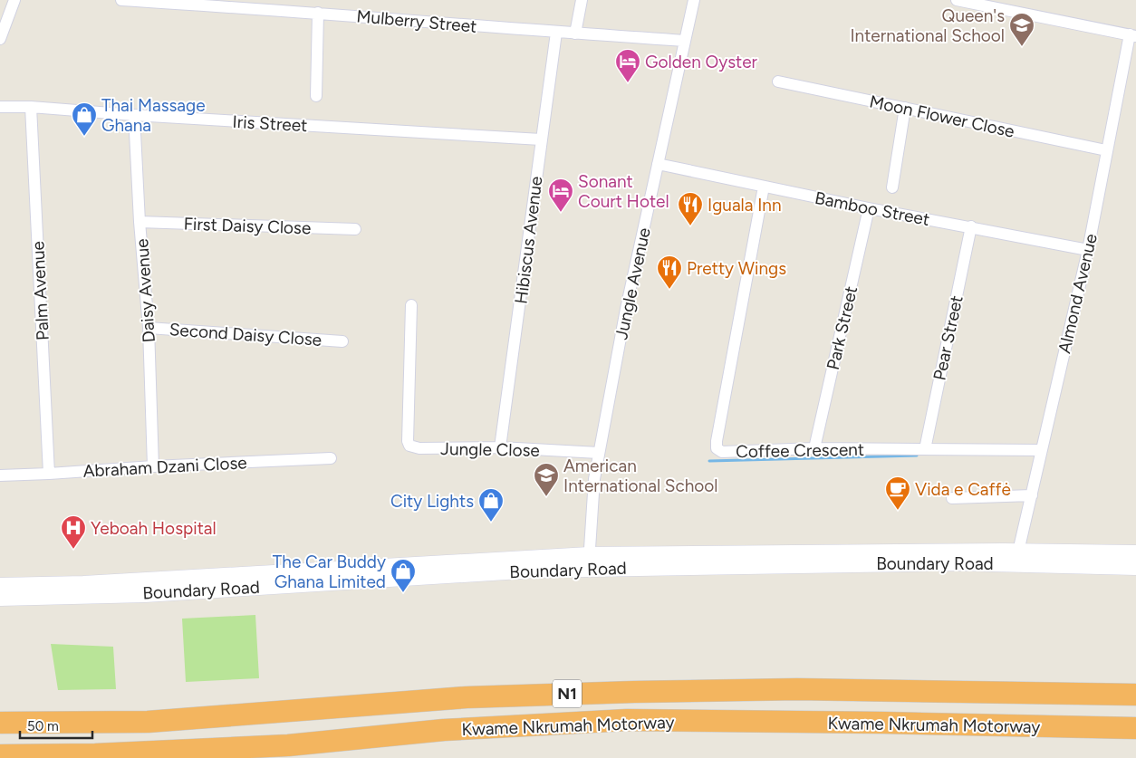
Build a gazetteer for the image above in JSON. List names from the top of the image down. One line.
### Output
{"streets":{"highway":["N1","Kwame Nkrumah Motorway"],"main road":["Boundary Road"],"street":["Mulberry Street","Moon Flower Close","Iris Street","Bamboo Street","First Daisy Close","Hibiscus Avenue","Jungle Avenue","Palm Avenue","Daisy Avenue","Almond Avenue","Park Street","Second Daisy Close","Pear Street","Jungle Close","Coffee Crescent","Abraham Dzani Close"]},"crossings":[["Mulberry Street","Hibiscus Avenue"],["Mulberry Street","Jungle Avenue"],["Moon Flower Close","Almond Avenue"],["Iris Street","Hibiscus Avenue"],["Iris Street","Palm Avenue"],["Iris Street","Daisy Avenue"],["Bamboo Street","Jungle Avenue"],["Bamboo Street","Almond Avenue"],["Bamboo Street","Park Street"],["Bamboo Street","Pear Street"],["Bamboo Street","Coffee Crescent"],["First Daisy Close","Daisy Avenue"],["Hibiscus Avenue","Jungle Close"],["Jungle Avenue","Jungle Close"],["Jungle Avenue","Boundary Road"],["Palm Avenue","Abraham Dzani Close"],["Daisy Avenue","Second Daisy Close"],["Daisy Avenue","Abraham Dzani Close"],["Almond Avenue","Coffee Crescent"],["Almond Avenue","Boundary Road"],["Park Street","Coffee Crescent"],["Pear Street","Coffee Crescent"]],"places":{"school or university":["Queen's International School","American International School"],"hotel":["Golden Oyster","Sonant Court Hotel"],"shop":["Thai Massage Ghana","City Lights","The Car Buddy Ghana Limited"],"restaurant":["Iguala Inn","Pretty Wings"],"cafe":["Vida e Caffė"],"hospital":["Yeboah Hospital"]},"scale_bar":"50 m"}
